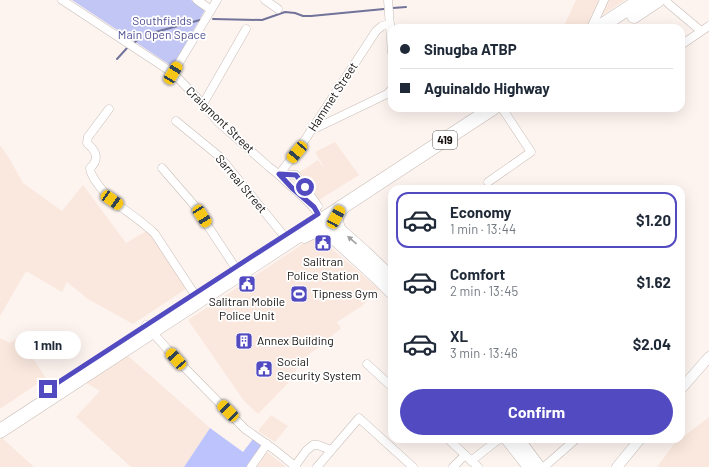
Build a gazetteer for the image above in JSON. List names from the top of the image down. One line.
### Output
{"streets":{"highway":["419"],"street":["Hammet Street","Craigmont Street","Sarreal Street"]},"crossings":[["Hammet Street","Craigmont Street"],["Craigmont Street","419"],["419","Sarreal Street"]],"parks":["Southfields Main Open Space"],"places":{"public building":["Salitran Police Station","Salitran Mobile Police Unit","Social Security System"],"sports":["Tipness Gym"],"building":["Annex Building"]},"page":{"banner":["Sinugba ATBP","Aguinaldo Highway"],"list":[{"name":"Economy","note":"1 min · 13:44","value":"$1.20"},{"name":"Comfort","note":"2 min · 13:45","value":"$1.62"},{"name":"XL","note":"3 min · 13:46","value":"$2.04"}],"bubble":"1 min","buttons":"Confirm"}}
